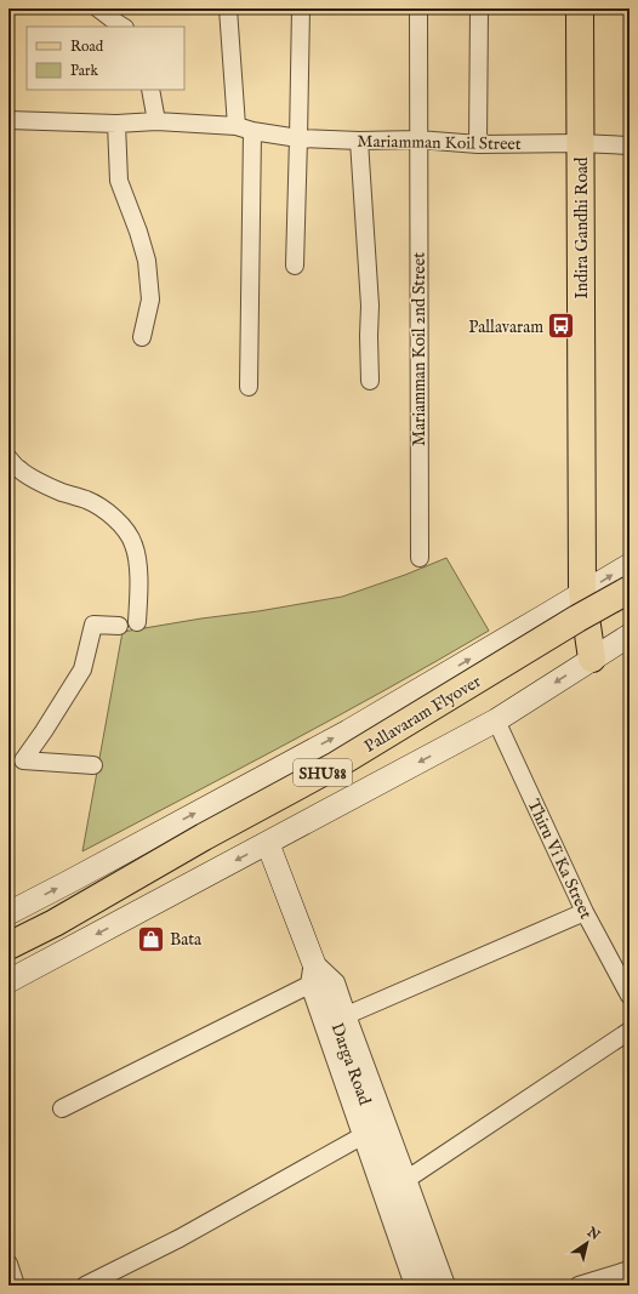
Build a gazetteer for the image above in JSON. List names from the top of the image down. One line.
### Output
{"streets":{"main road":["Indira Gandhi Road","Pallavaram Flyover","SHU88"],"street":["Mariamman Koil Street","Mariamman Koil 2nd Street","Thiru Vi Ka Street","Darga Road"]},"crossings":[["Mariamman Koil Street","Indira Gandhi Road"],["Mariamman Koil Street","Mariamman Koil 2nd Street"]],"places":{"bus stop":["Pallavaram"],"shop":["Bata"]},"legend":["Road","Park"],"north":"top right"}
